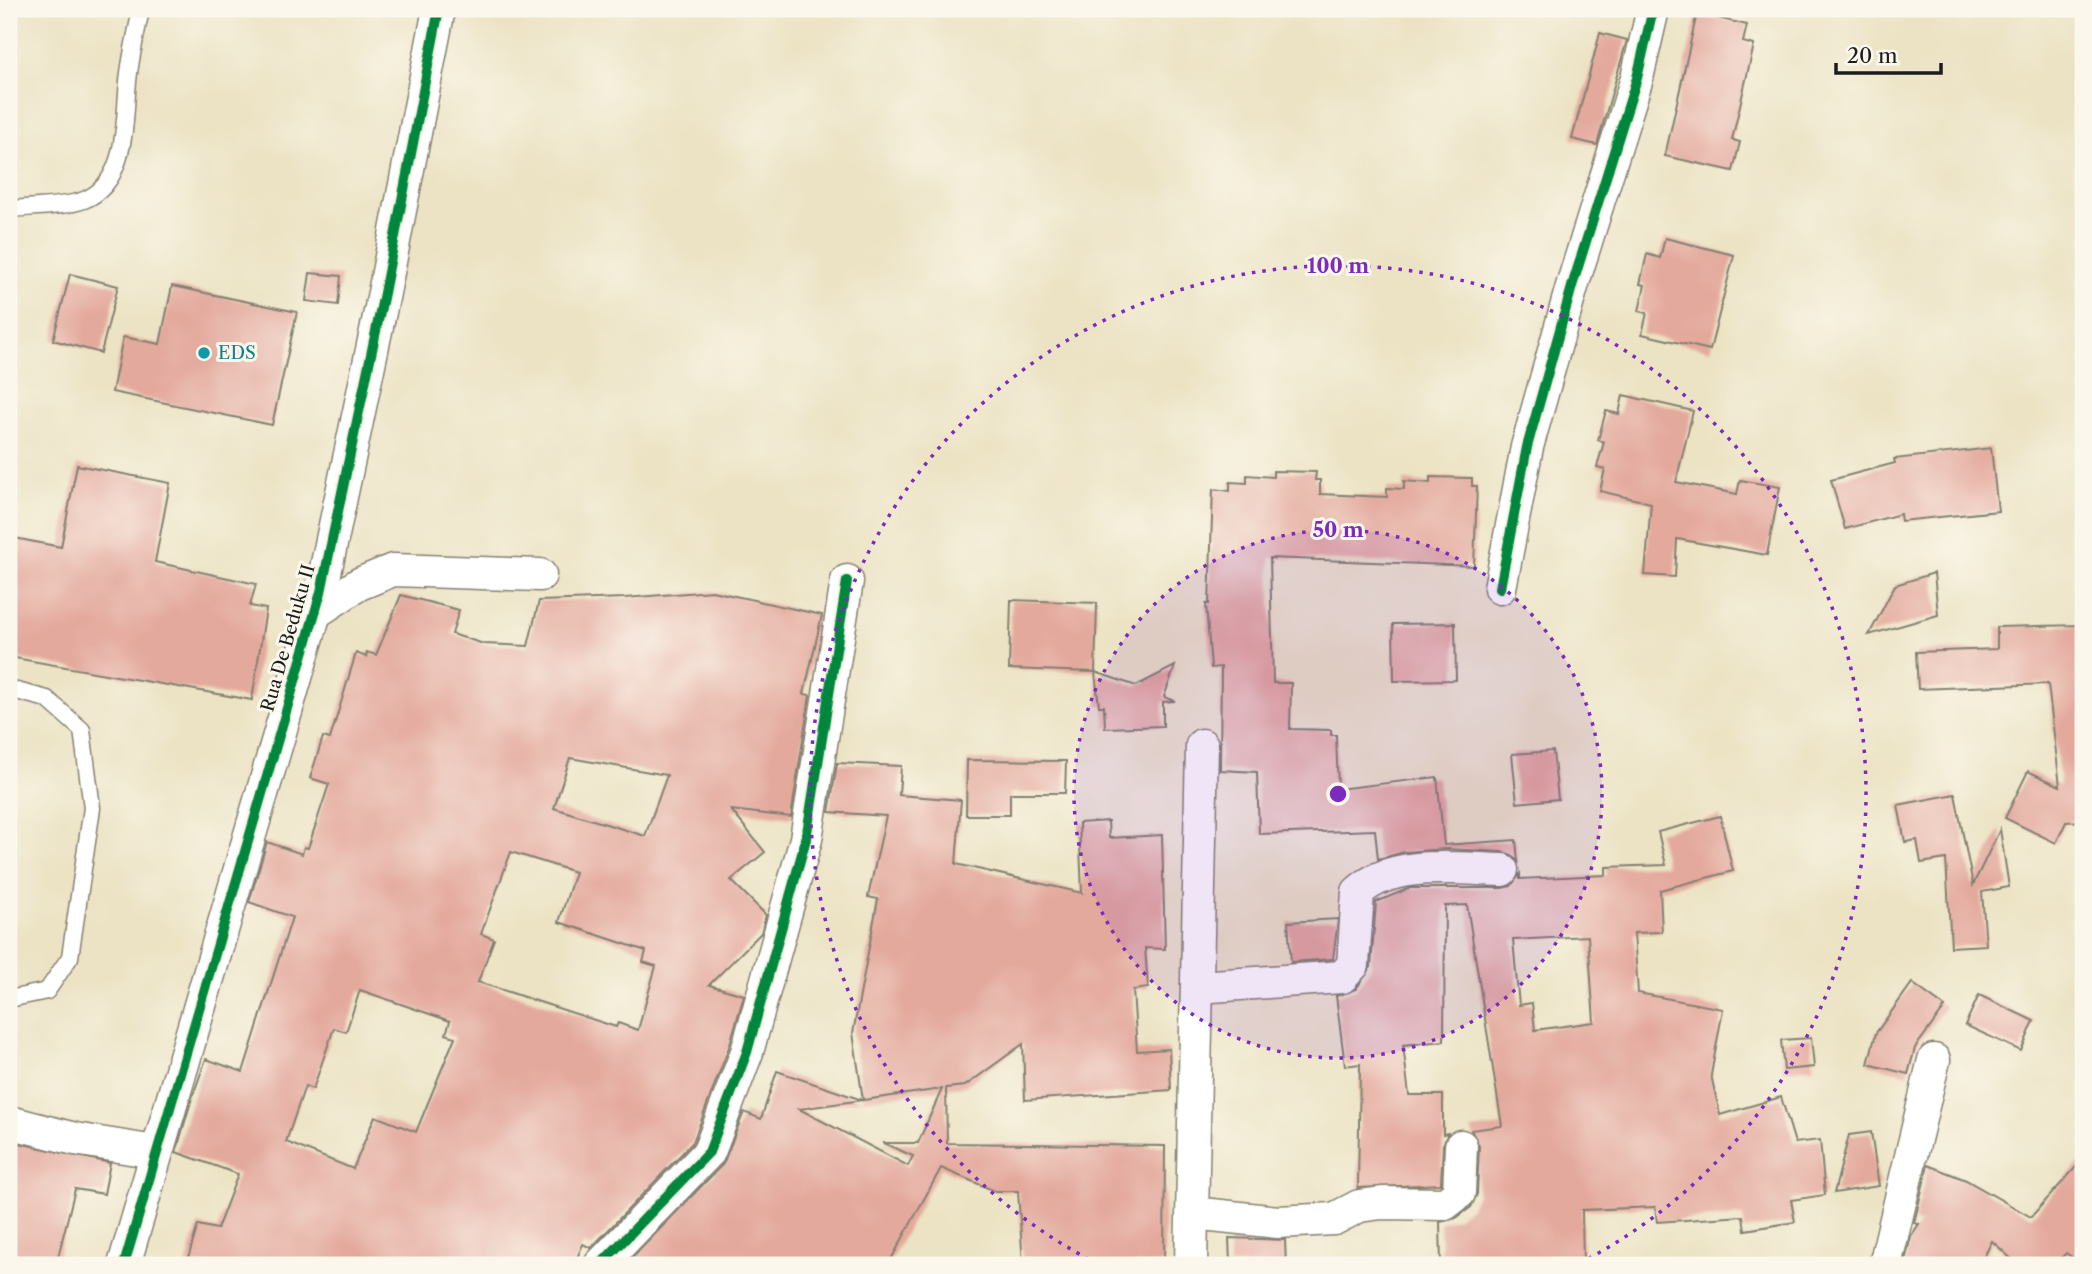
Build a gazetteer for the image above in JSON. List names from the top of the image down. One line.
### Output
{"streets":{"street":["Rua De Beduku II"]},"places":["EDS"],"scale_bar":"20 m","rings":["100 m","50 m"]}
